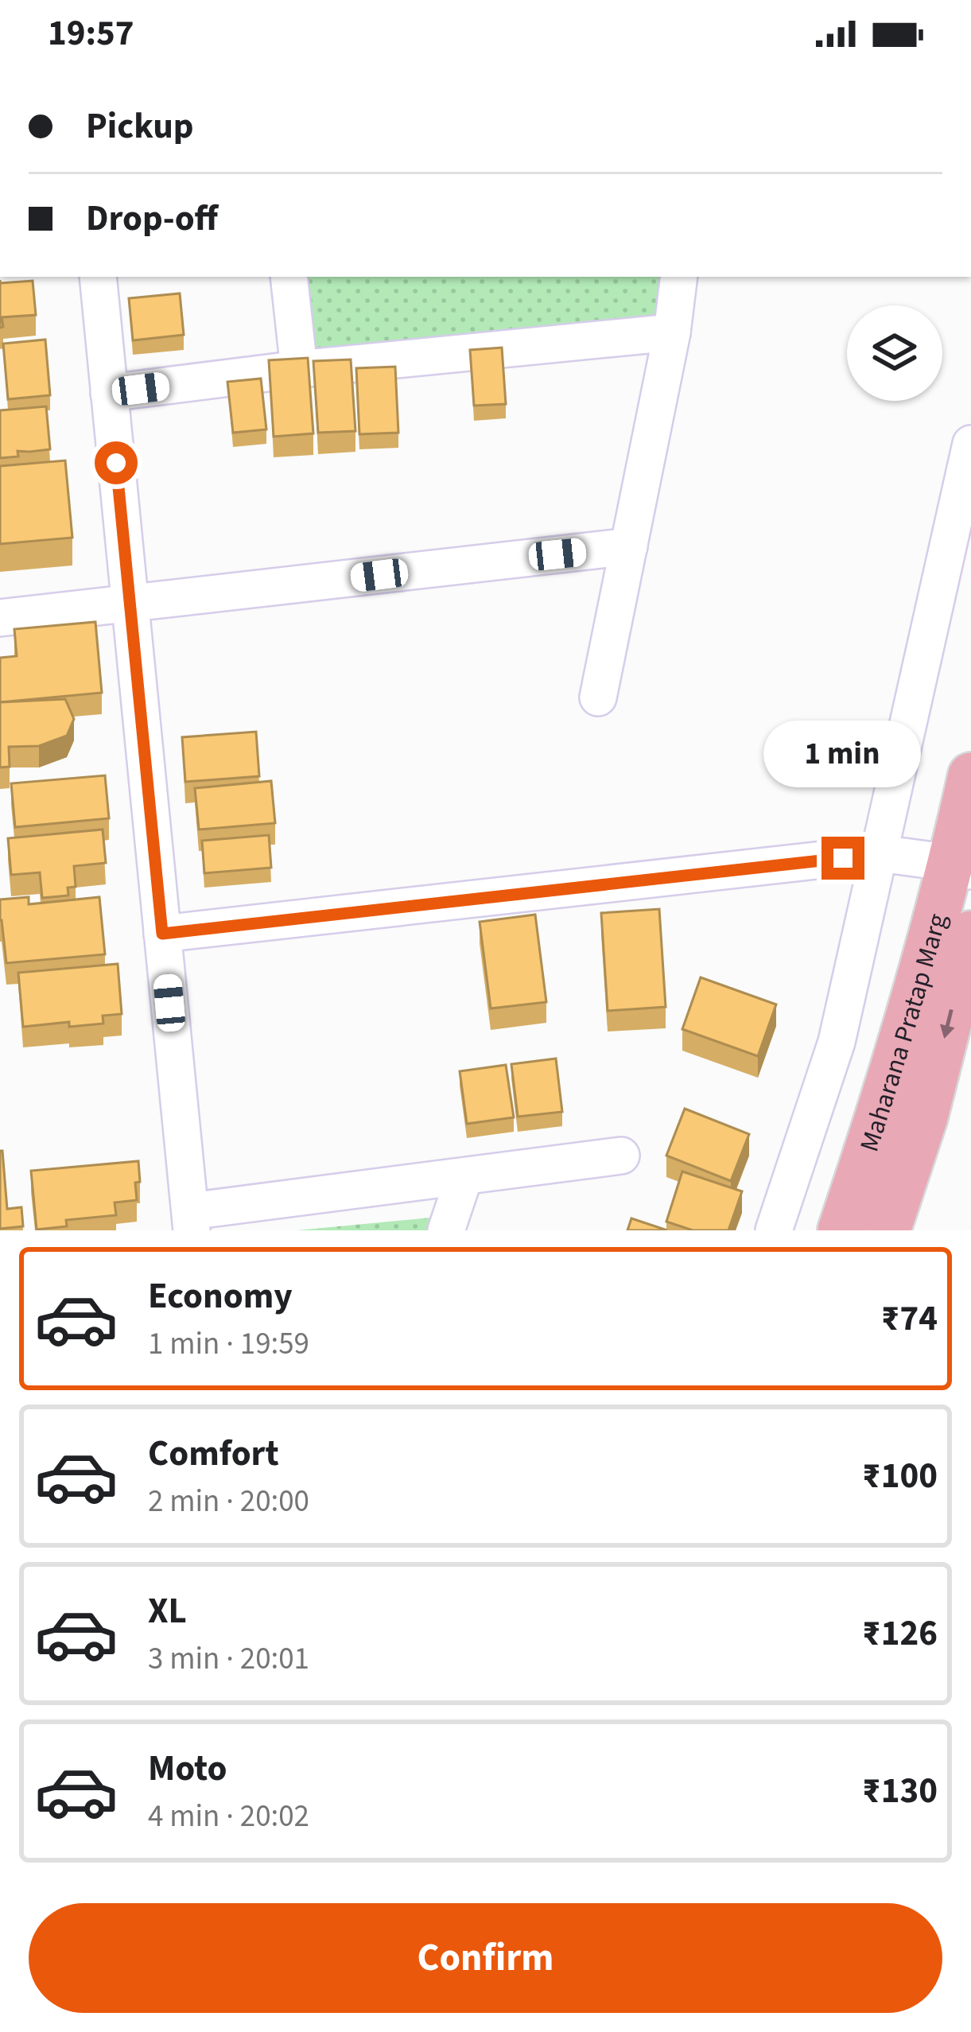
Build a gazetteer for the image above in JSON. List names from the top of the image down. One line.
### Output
{"streets":{"main road":["Maharana Pratap Marg"]},"page":{"status":"19:57","banner":["Pickup","Drop-off"],"bubble":"1 min","list":[{"name":"Economy","note":"1 min · 19:59","value":"₹74"},{"name":"Comfort","note":"2 min · 20:00","value":"₹100"},{"name":"XL","note":"3 min · 20:01","value":"₹126"},{"name":"Moto","note":"4 min · 20:02","value":"₹130"}],"buttons":"Confirm"}}
